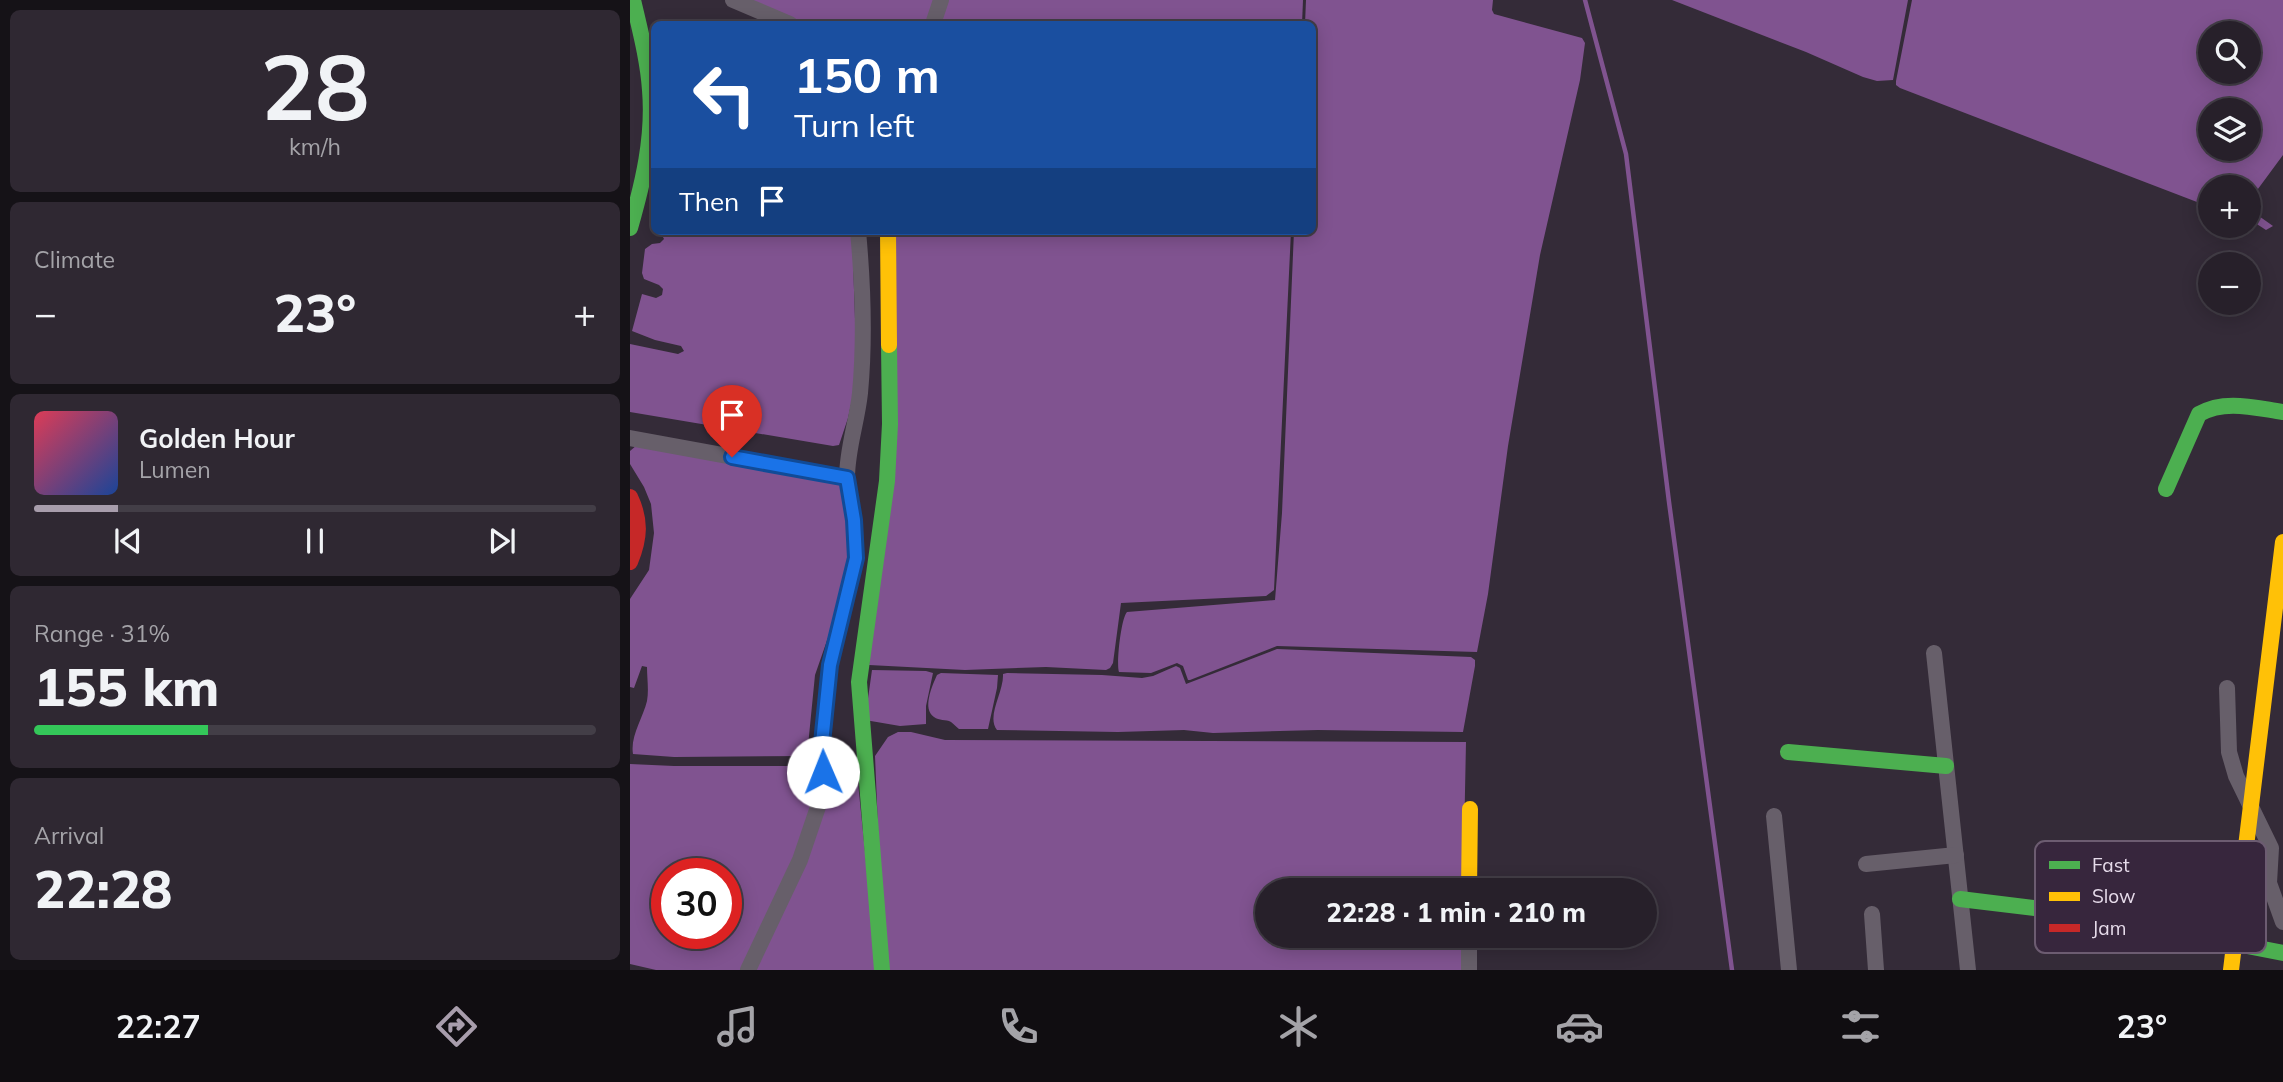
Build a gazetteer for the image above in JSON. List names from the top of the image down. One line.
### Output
{"legend":["Fast","Slow","Jam"],"page":{"tile":[["28","km/h"],"Climate",["Range · 31%","155 km"],["Arrival","22:28"]],"map_buttons":["+","−"],"turn":["150 m","Turn left"],"then":"Then","heat":["−","23°","+"],"song":["Golden Hour","Lumen"],"limit":"30","trip":"22:28 · 1 min · 210 m","tabs":["22:27","23°"]}}
